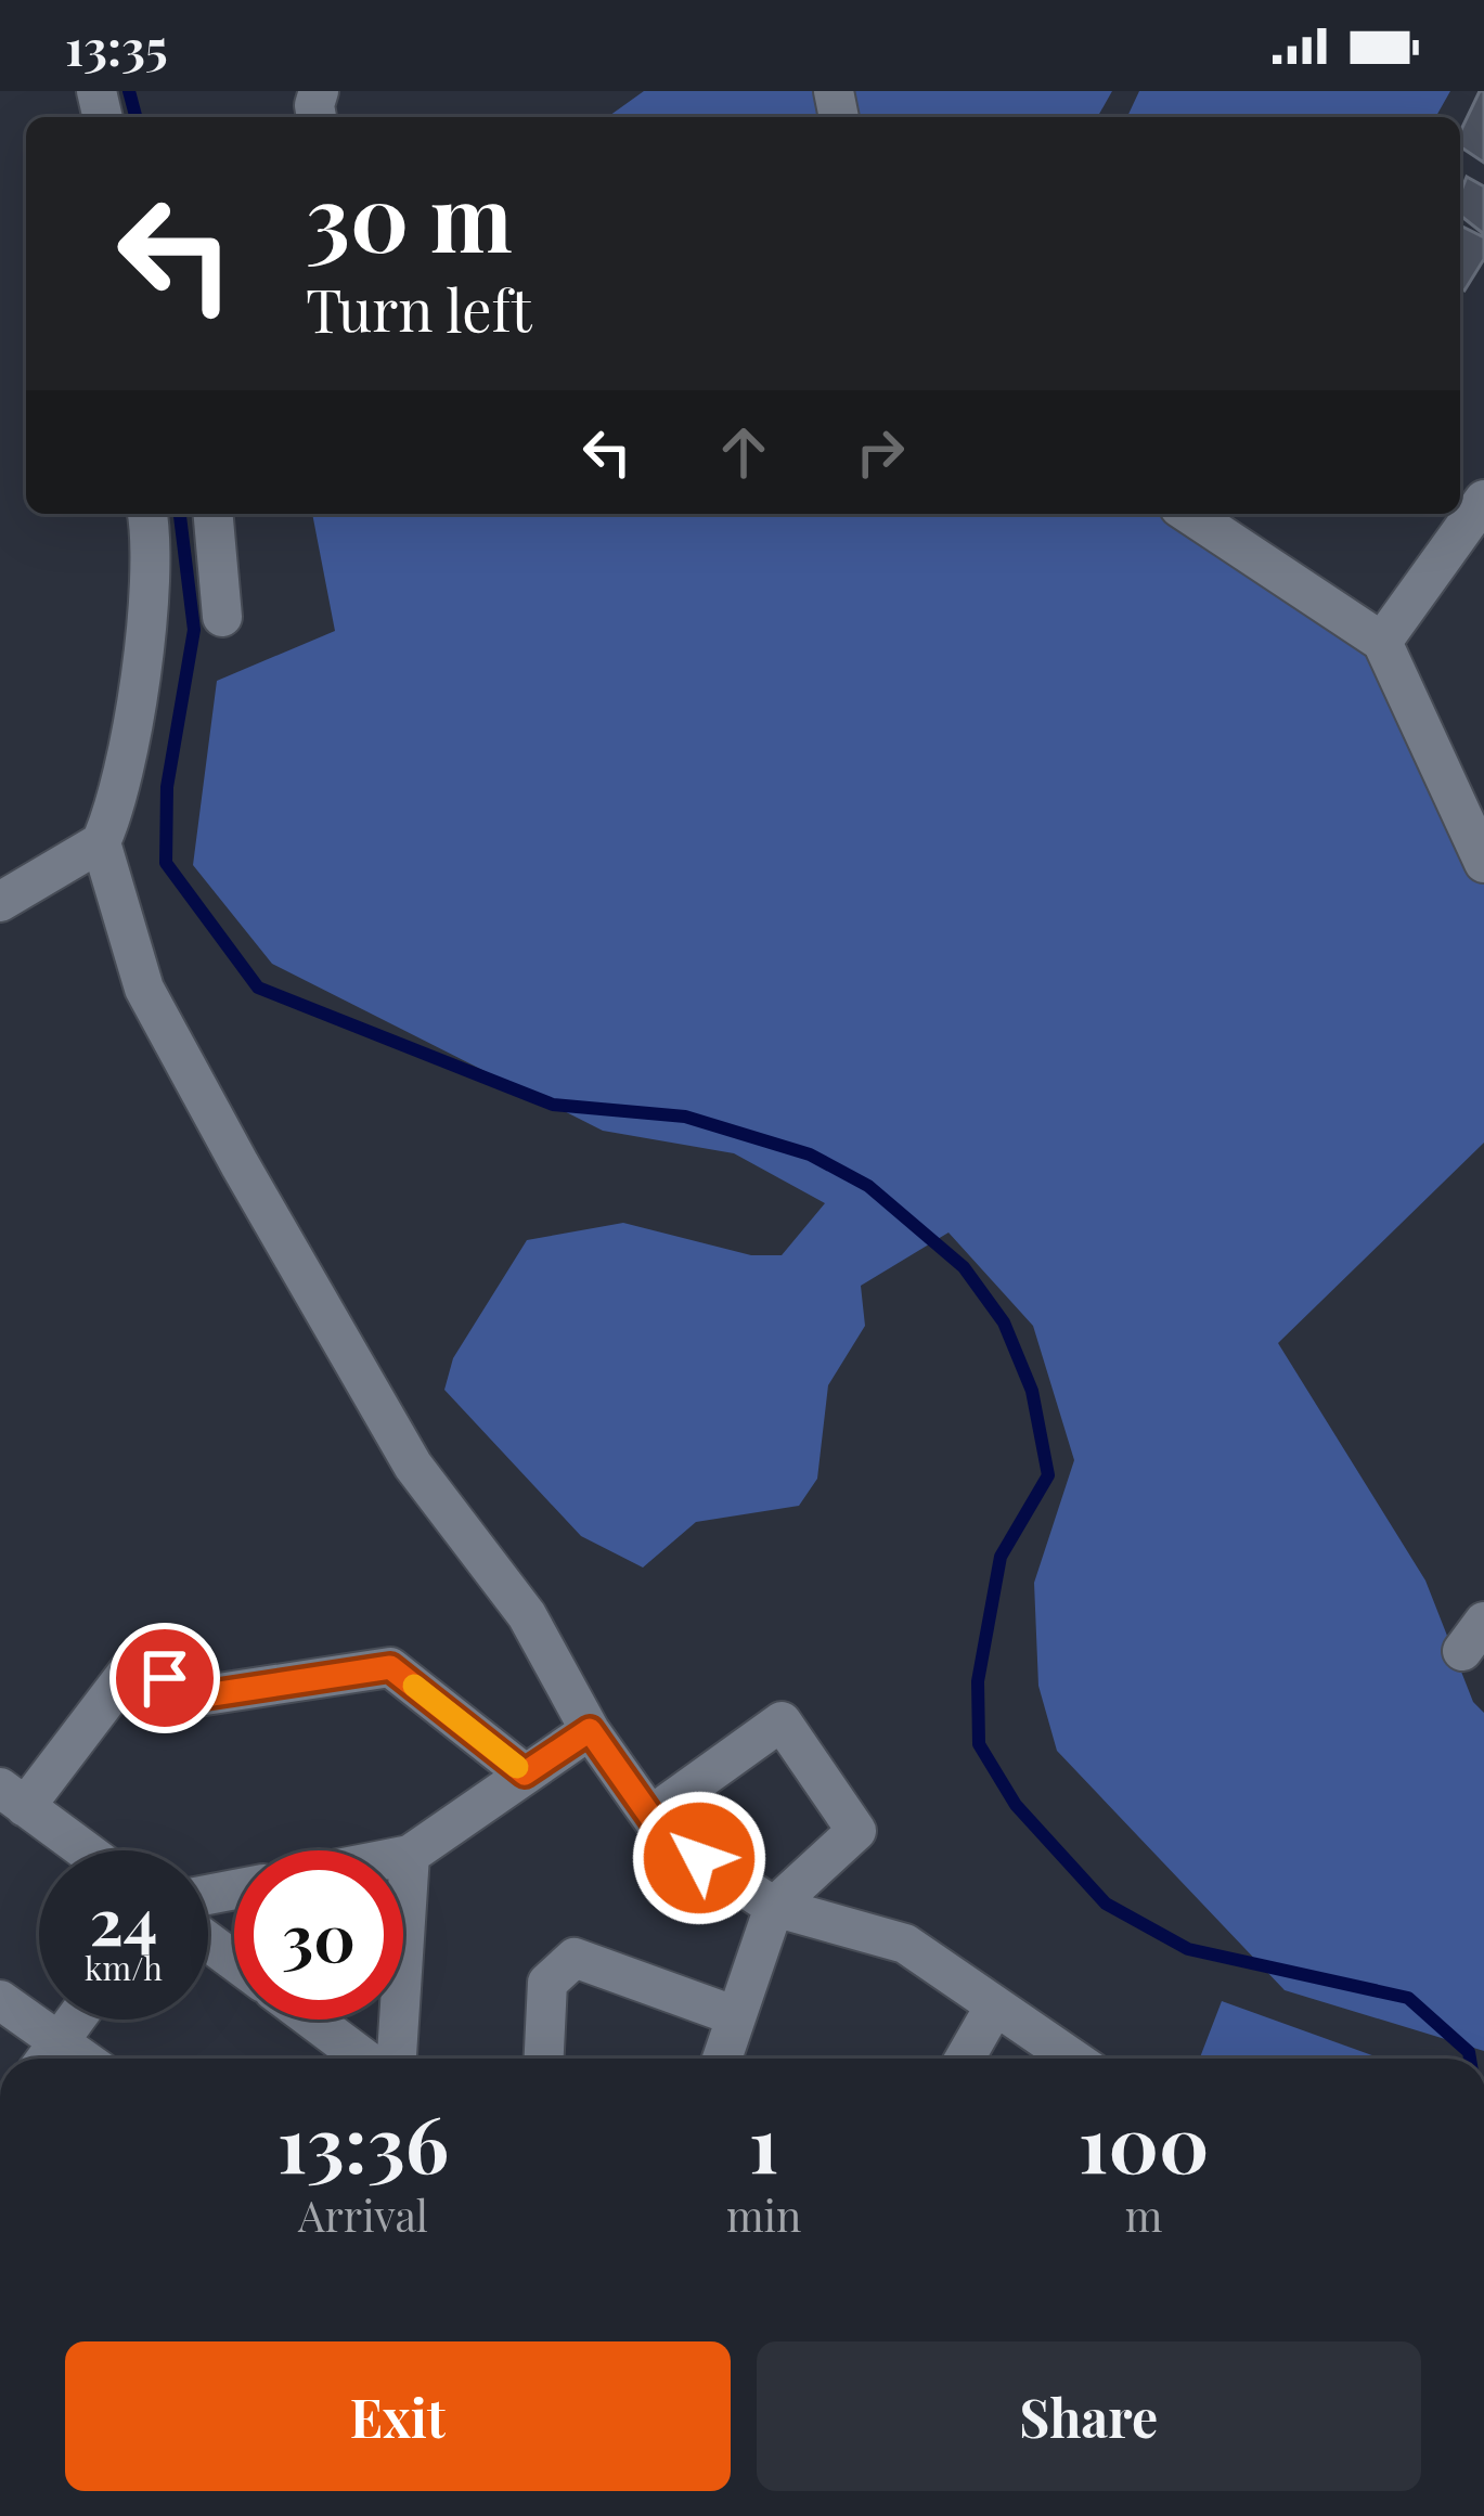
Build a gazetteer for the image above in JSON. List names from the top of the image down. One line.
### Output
{"page":{"status":"13:35","turn":["30 m","Turn left"],"speed":"24 km/h","limit":"30","eta":["13:36","Arrival","1","min","100","m"],"buttons":["Exit","Share"]}}
